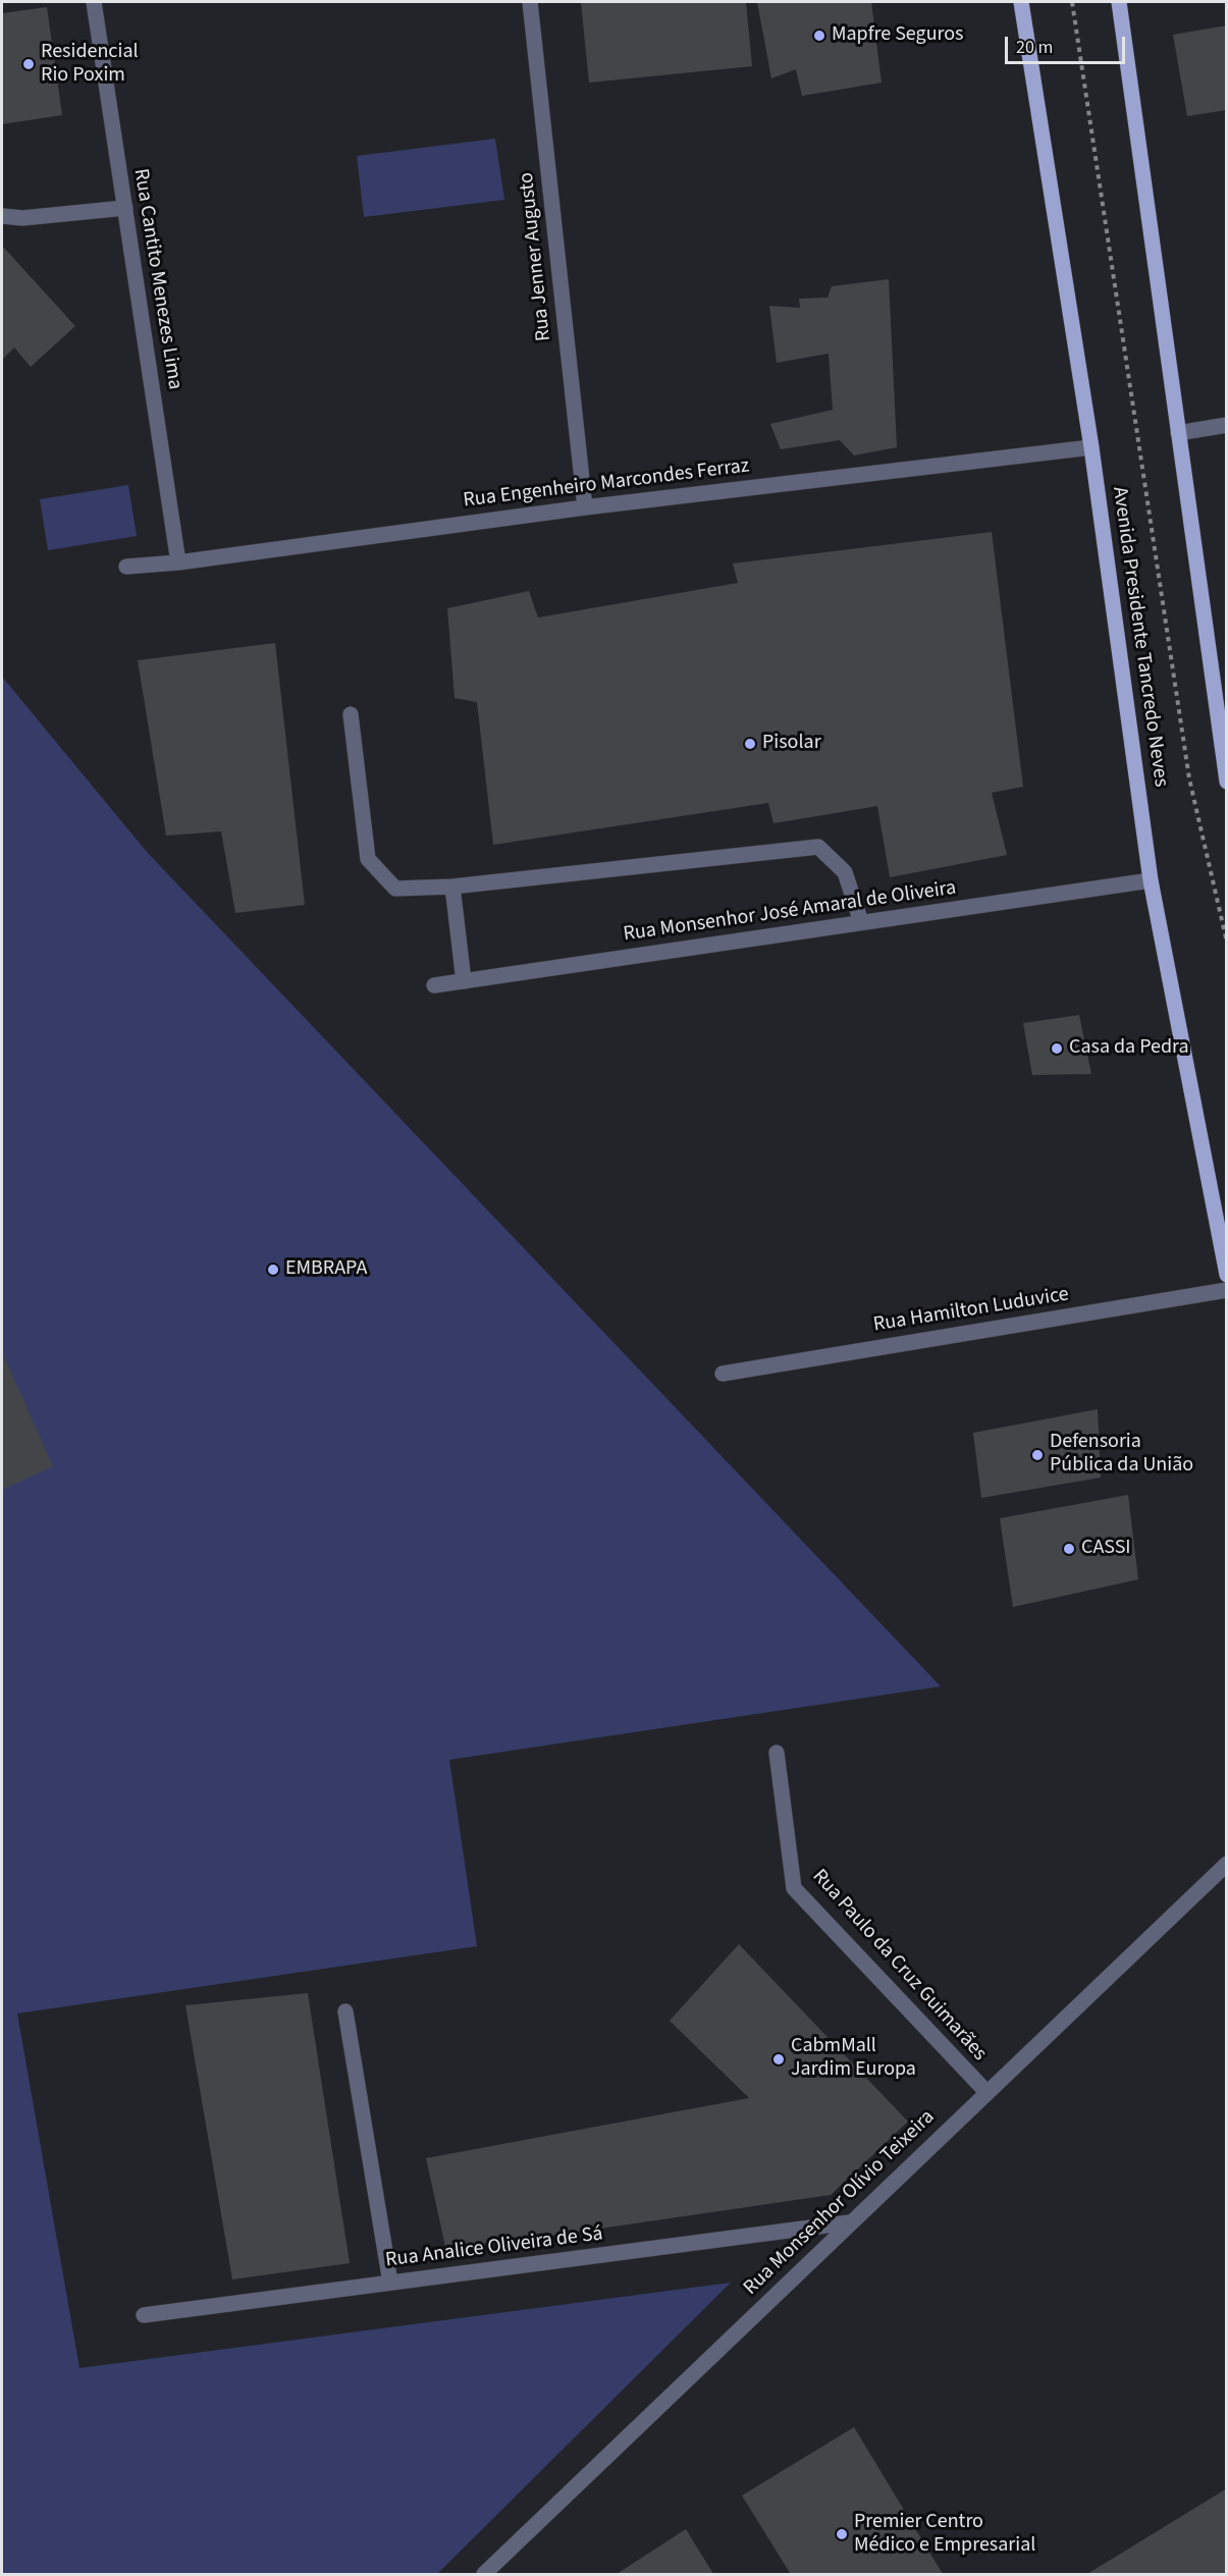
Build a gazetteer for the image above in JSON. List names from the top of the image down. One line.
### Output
{"streets":{"main road":["Avenida Presidente Tancredo Neves"],"street":["Rua Jenner Augusto","Rua Cantito Menezes Lima","Rua Engenheiro Marcondes Ferraz","Rua Monsenhor José Amaral de Oliveira","Rua Hamilton Luduvice","Rua Paulo da Cruz Guimarães","Rua Monsenhor Olívio Teixeira","Rua Analice Oliveira de Sá"]},"crossings":[["Rua Jenner Augusto","Rua Engenheiro Marcondes Ferraz"],["Rua Cantito Menezes Lima","Rua Engenheiro Marcondes Ferraz"],["Rua Engenheiro Marcondes Ferraz","Avenida Presidente Tancredo Neves"],["Avenida Presidente Tancredo Neves","Rua Monsenhor José Amaral de Oliveira"],["Rua Paulo da Cruz Guimarães","Rua Monsenhor Olívio Teixeira"],["Rua Monsenhor Olívio Teixeira","Rua Analice Oliveira de Sá"]],"places":["Mapfre Seguros","Residencial Rio Poxim","Pisolar","Casa da Pedra","EMBRAPA","Defensoria Pública da União","CASSI","CabmMall Jardim Europa","Premier Centro Médico e Empresarial"],"scale_bar":"20 m"}
